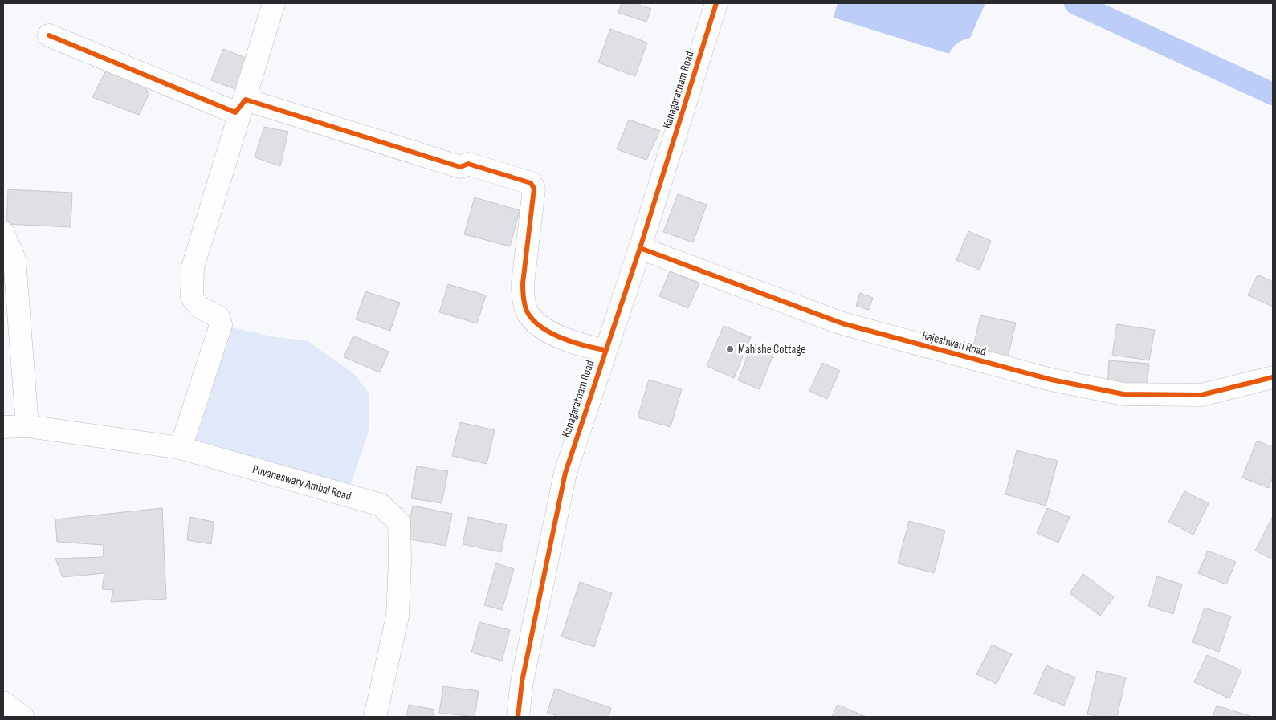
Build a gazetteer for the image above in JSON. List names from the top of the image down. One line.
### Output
{"streets":{"street":["Kanagaratnam Road","Rajeshwari Road","Puvaneswary Ambal Road"]},"crossings":[["Kanagaratnam Road","Rajeshwari Road"]],"places":["Mahishe Cottage"]}
